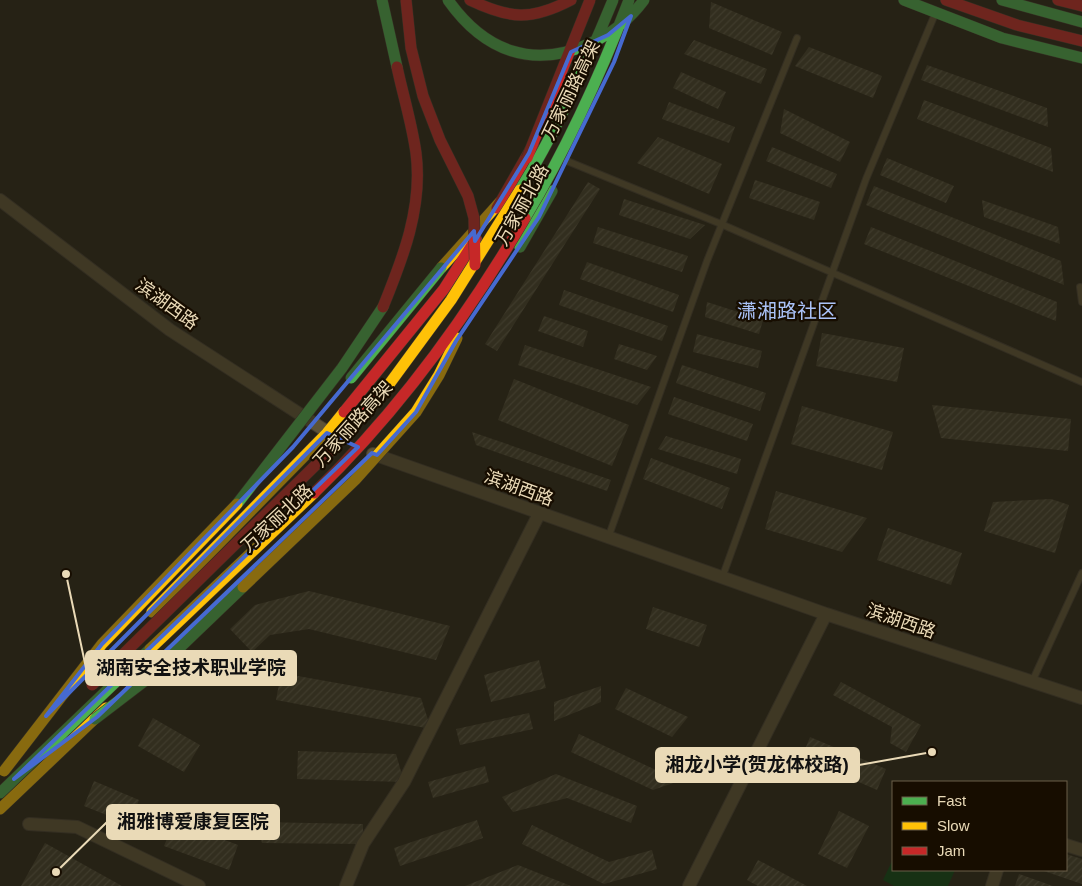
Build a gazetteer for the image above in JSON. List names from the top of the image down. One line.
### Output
{"streets":{"main road":["万家丽路高架","万家丽北路"],"street":["滨湖西路"]},"crossings":[["万家丽北路","滨湖西路"]],"districts":["潇湘路社区"],"places":["湖南安全技术职业学院","湘龙小学(贺龙体校路)","湘雅博爱康复医院"],"legend":["Fast","Slow","Jam"]}
